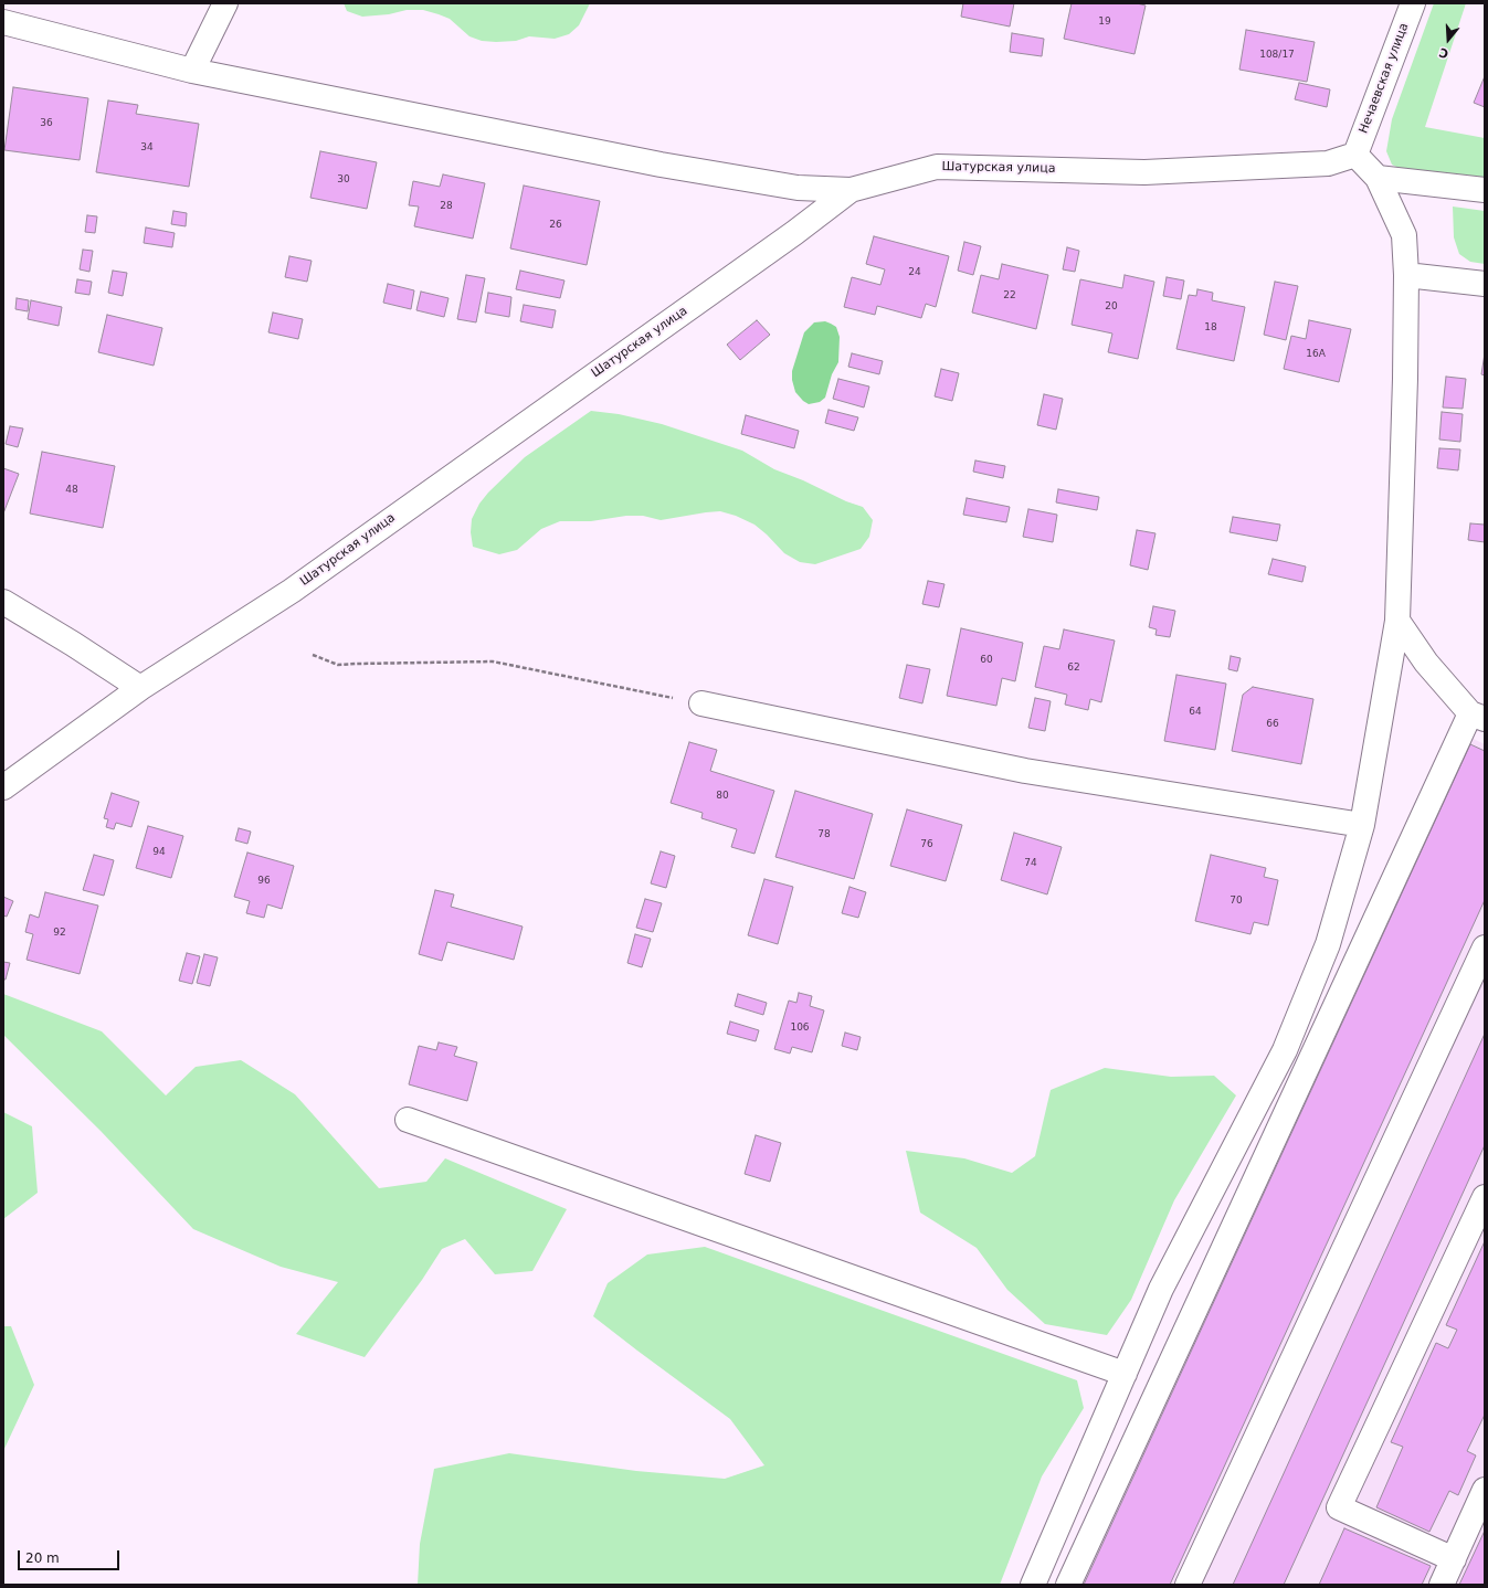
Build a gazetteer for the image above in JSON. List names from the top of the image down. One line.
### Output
{"streets":{"street":["Нечаевская улица","Шатурская улица"]},"crossings":[["Нечаевская улица","Шатурская улица"]],"house_numbers":["19","108/17","36","34","30","28","26","24","22","20","18","16А","48","60","62","64","66","80","78","76","94","74","96","70","92","106"],"scale_bar":"20 m","north":"bottom"}
